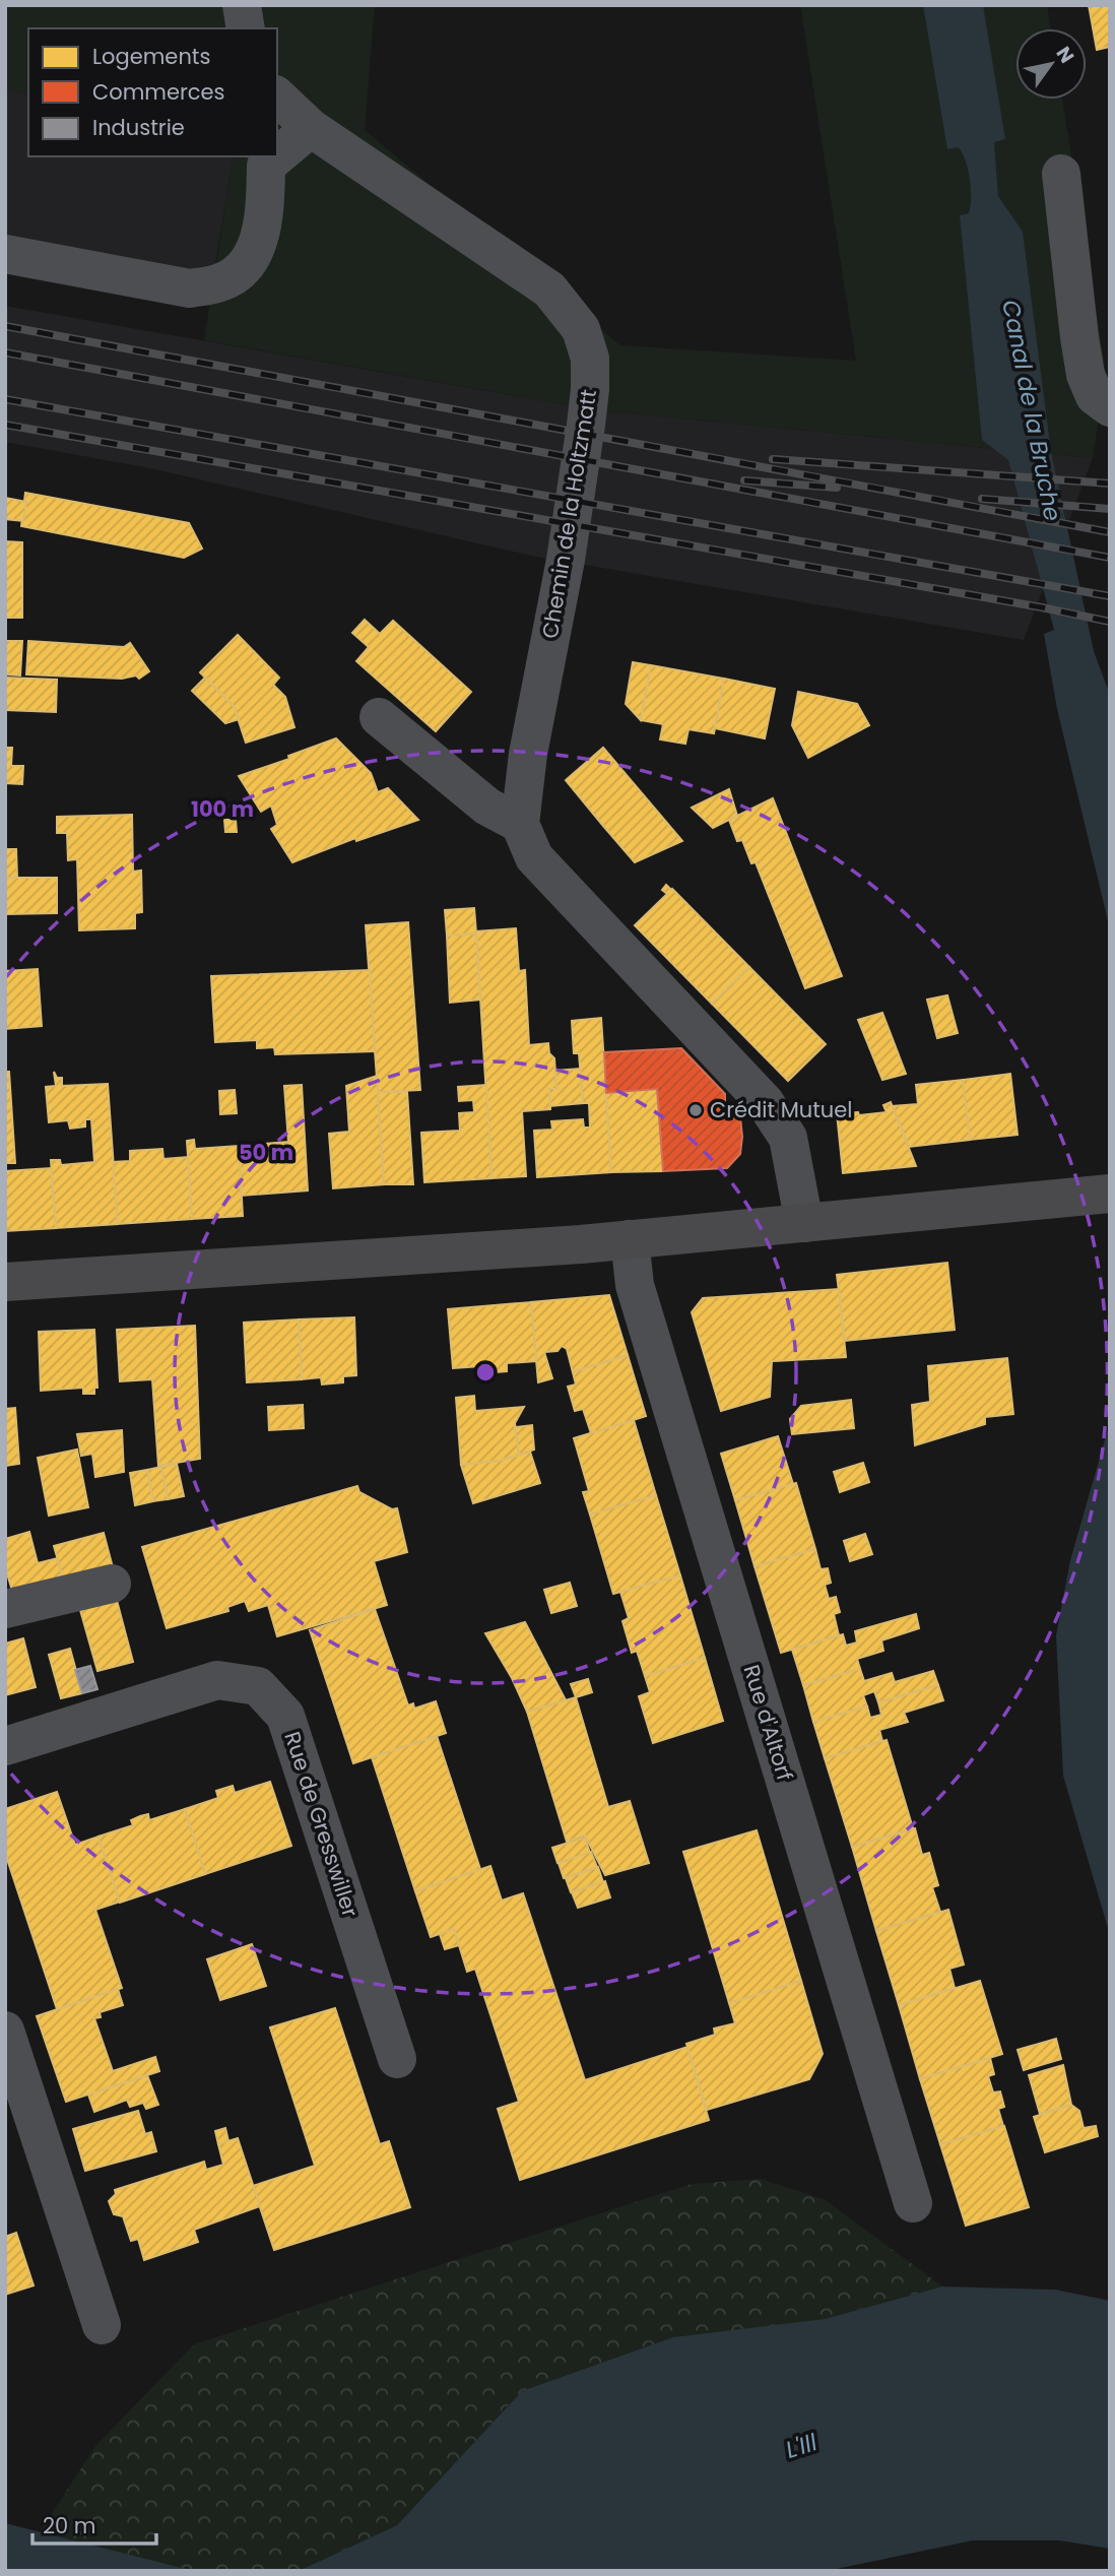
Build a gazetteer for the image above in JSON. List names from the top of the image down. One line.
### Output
{"streets":{"street":["Chemin de la Holtzmatt","Rue d'Altorf","Rue de Gresswiller"]},"water":["Canal de la Bruche","L'Ill"],"places":["Crédit Mutuel"],"legend":["Logements","Commerces","Industrie"],"scale_bar":"20 m","north":"top right","rings":["100 m","50 m"]}
